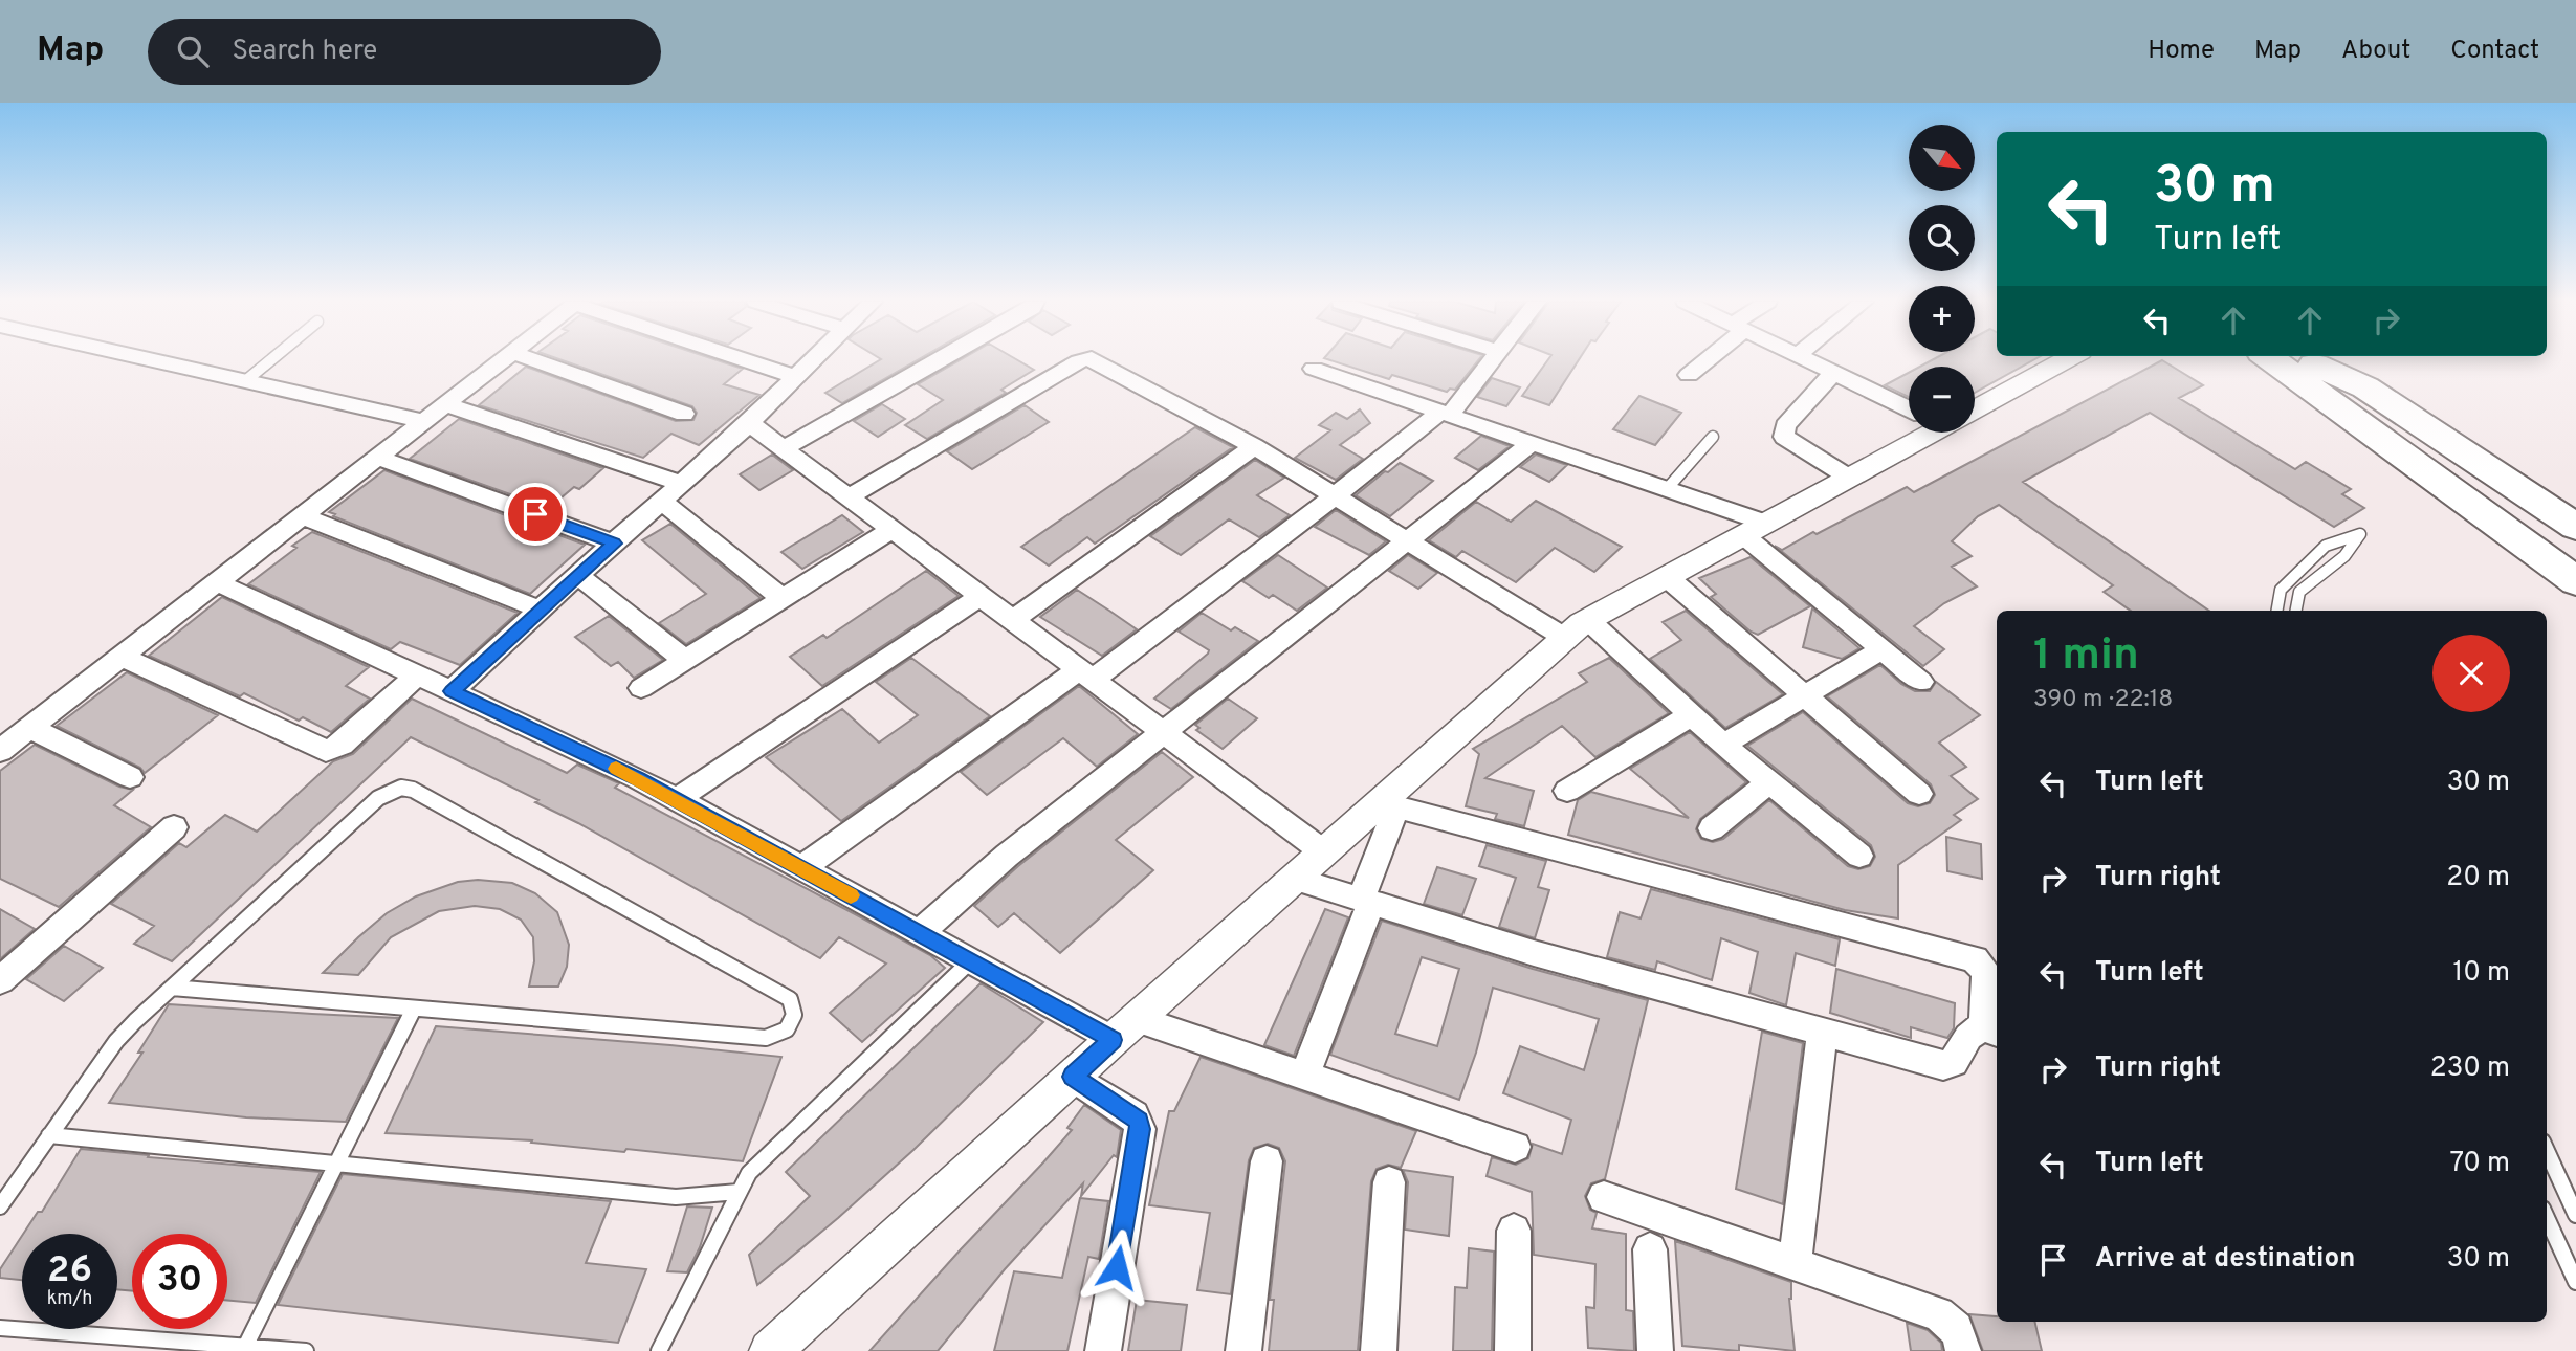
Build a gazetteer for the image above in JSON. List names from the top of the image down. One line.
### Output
{"north":"bottom right","page":{"header":"Map","search":"Search here","nav":["Home","Map","About","Contact"],"map_buttons":["+","−"],"turn":["30 m","Turn left"],"heading":["1 min","390 m · 22:18"],"list":[{"name":"Turn left","value":"30 m"},{"name":"Turn right","value":"20 m"},{"name":"Turn left","value":"10 m"},{"name":"Turn right","value":"230 m"},{"name":"Turn left","value":"70 m"},{"name":"Arrive at destination","value":"30 m"}],"speed":"26 km/h","limit":"30"}}
